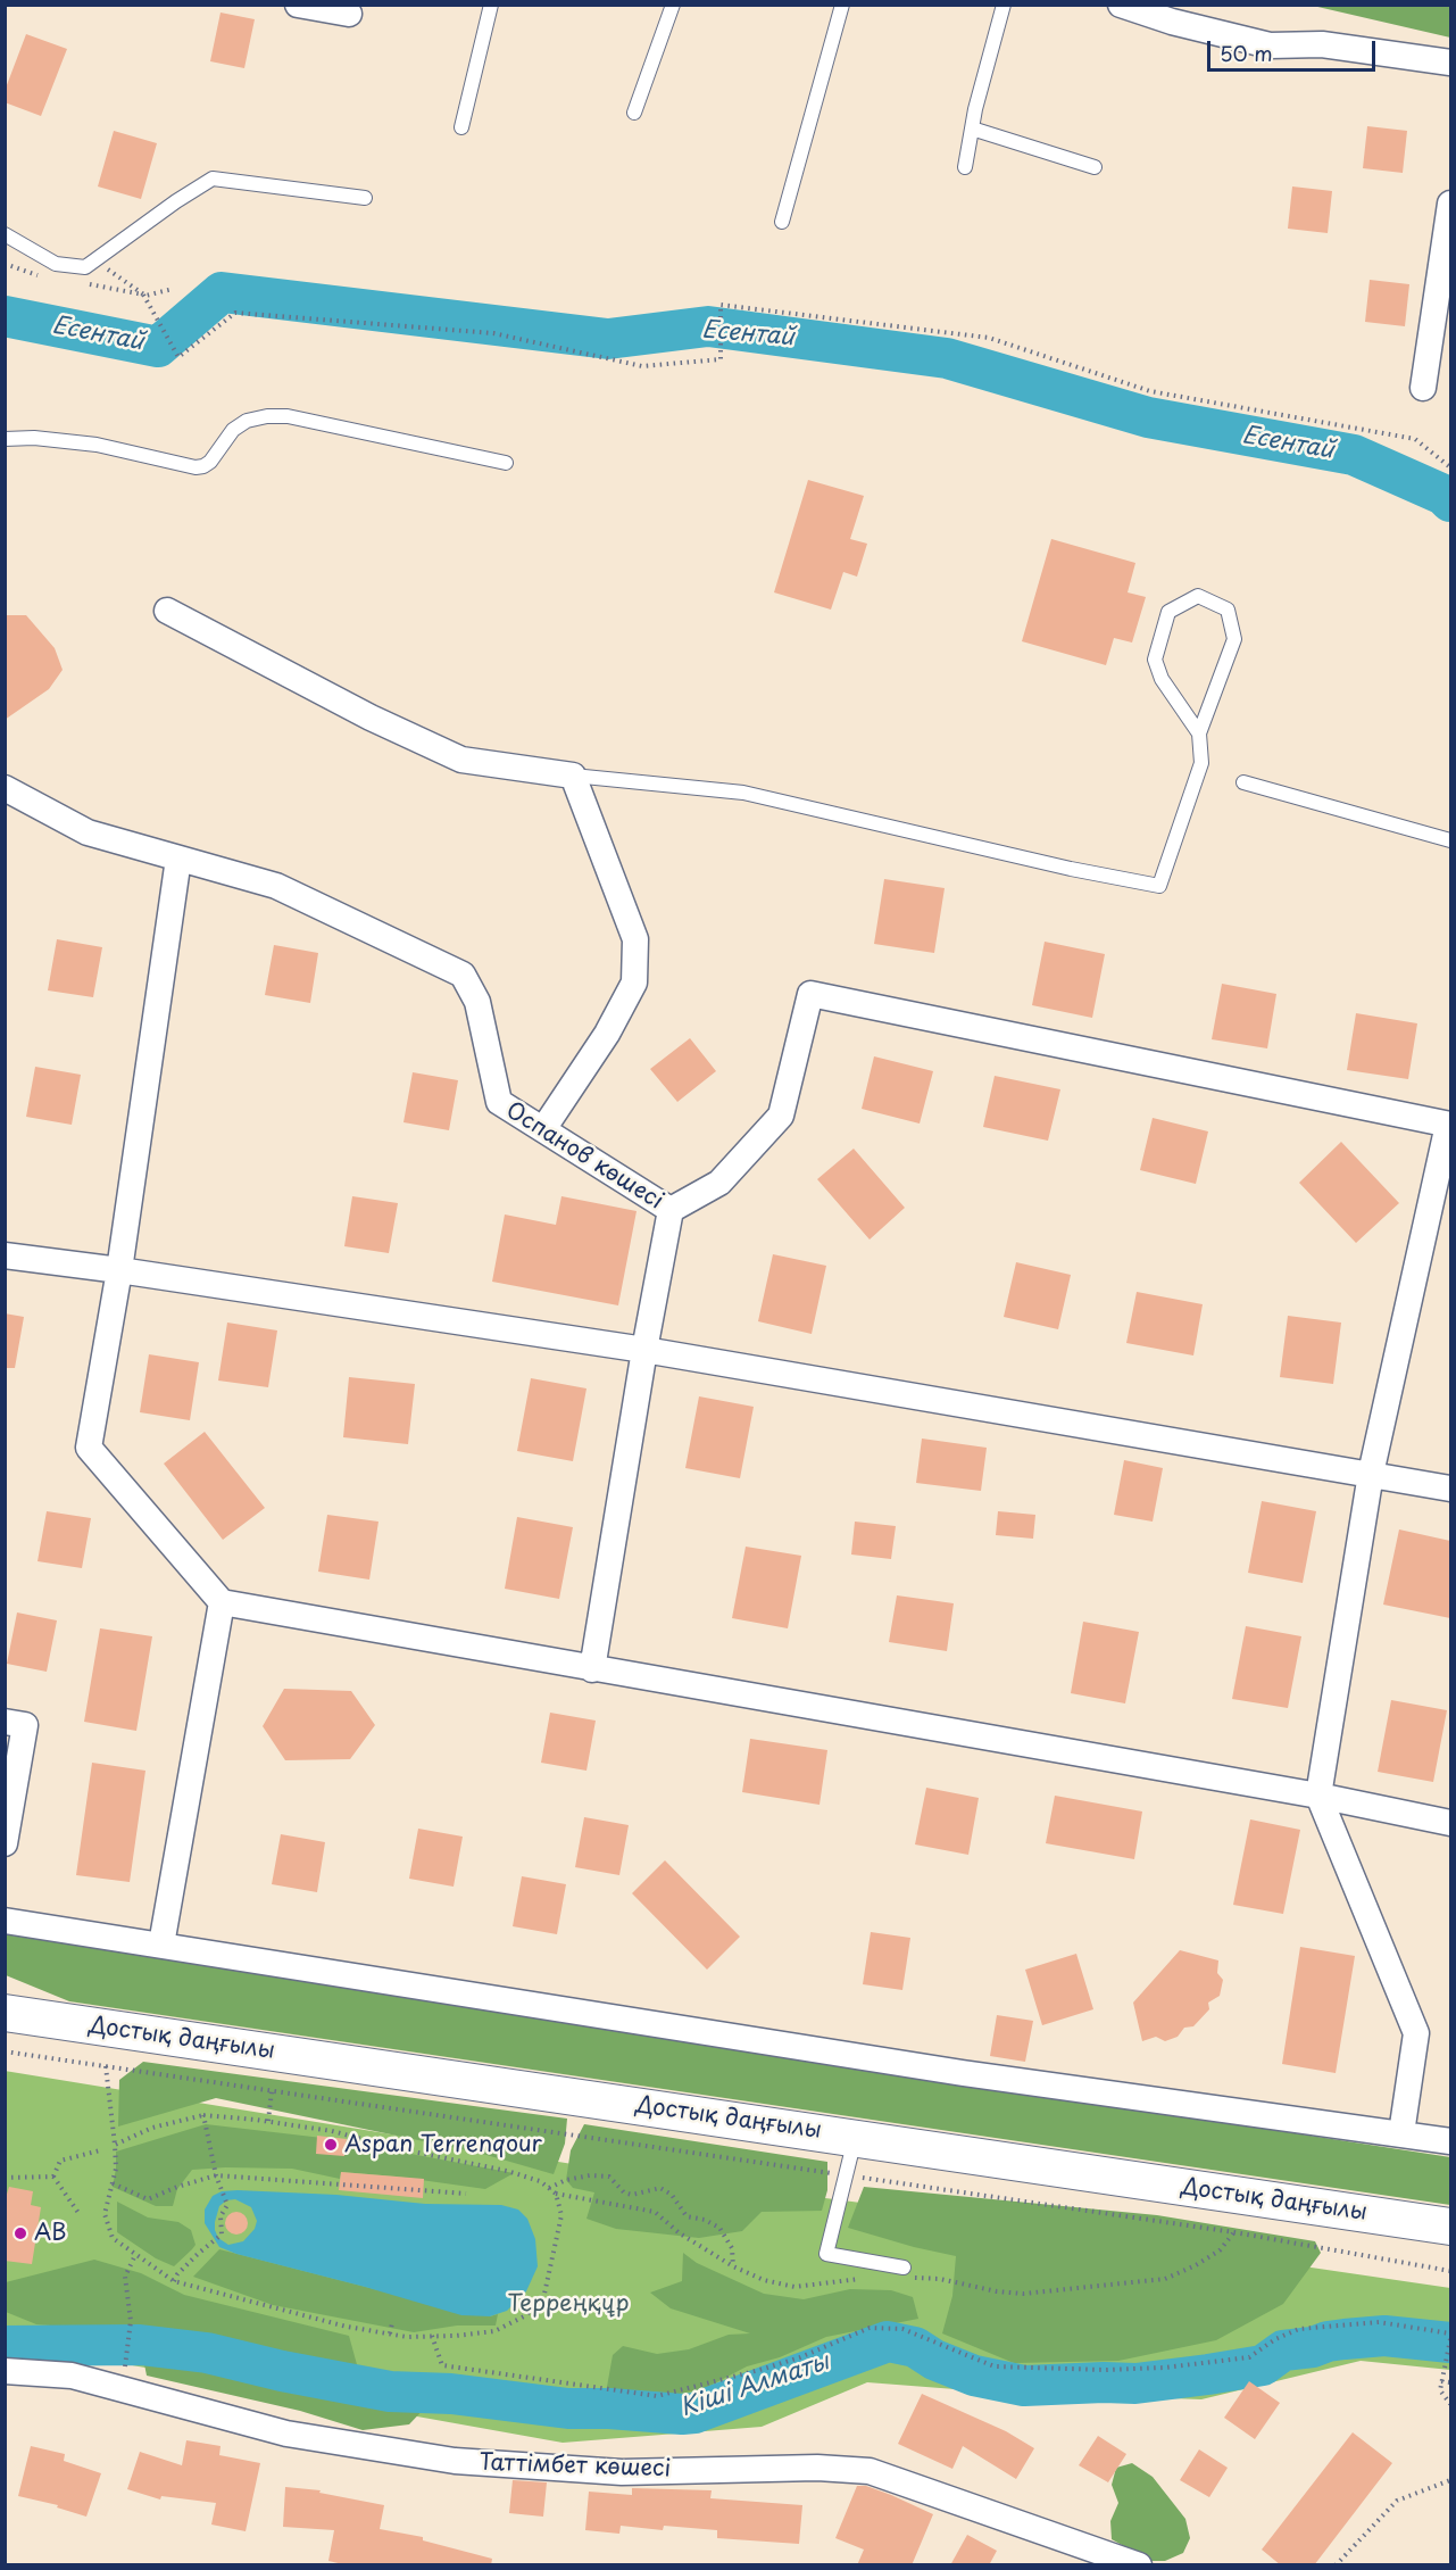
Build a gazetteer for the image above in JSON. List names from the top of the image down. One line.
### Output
{"streets":{"main road":["Достық даңғылы"],"street":["Оспанов көшесі","Таттімбет көшесі"]},"water":["Есентай","Кіші Алматы"],"parks":["Терреңқұр"],"places":["Aspan Terrenqour","AB"],"scale_bar":"50 m"}
